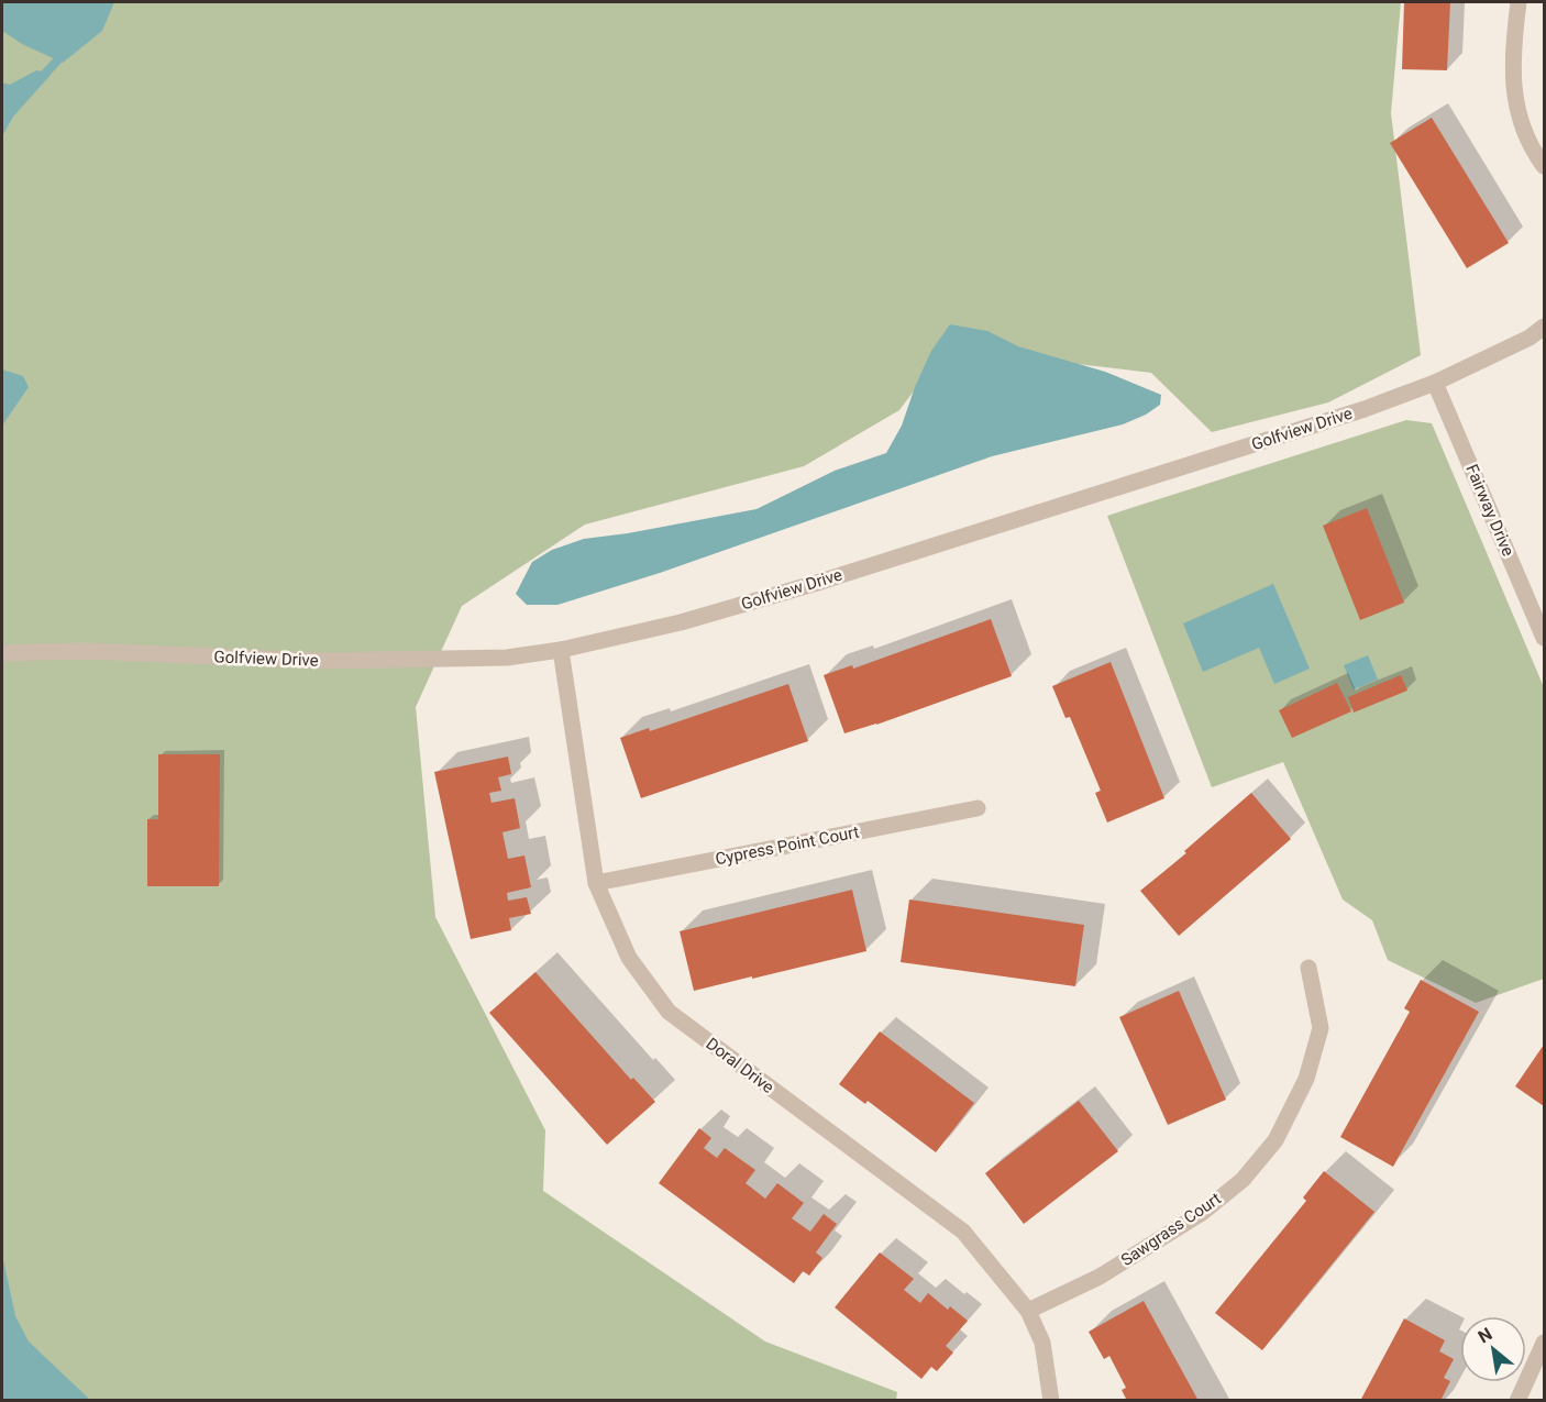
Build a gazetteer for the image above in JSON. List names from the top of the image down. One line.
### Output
{"streets":{"street":["Golfview Drive","Fairway Drive","Cypress Point Court","Doral Drive","Sawgrass Court"]},"crossings":[["Golfview Drive","Fairway Drive"],["Golfview Drive","Doral Drive"],["Cypress Point Court","Doral Drive"],["Doral Drive","Sawgrass Court"]],"north":"top left"}
